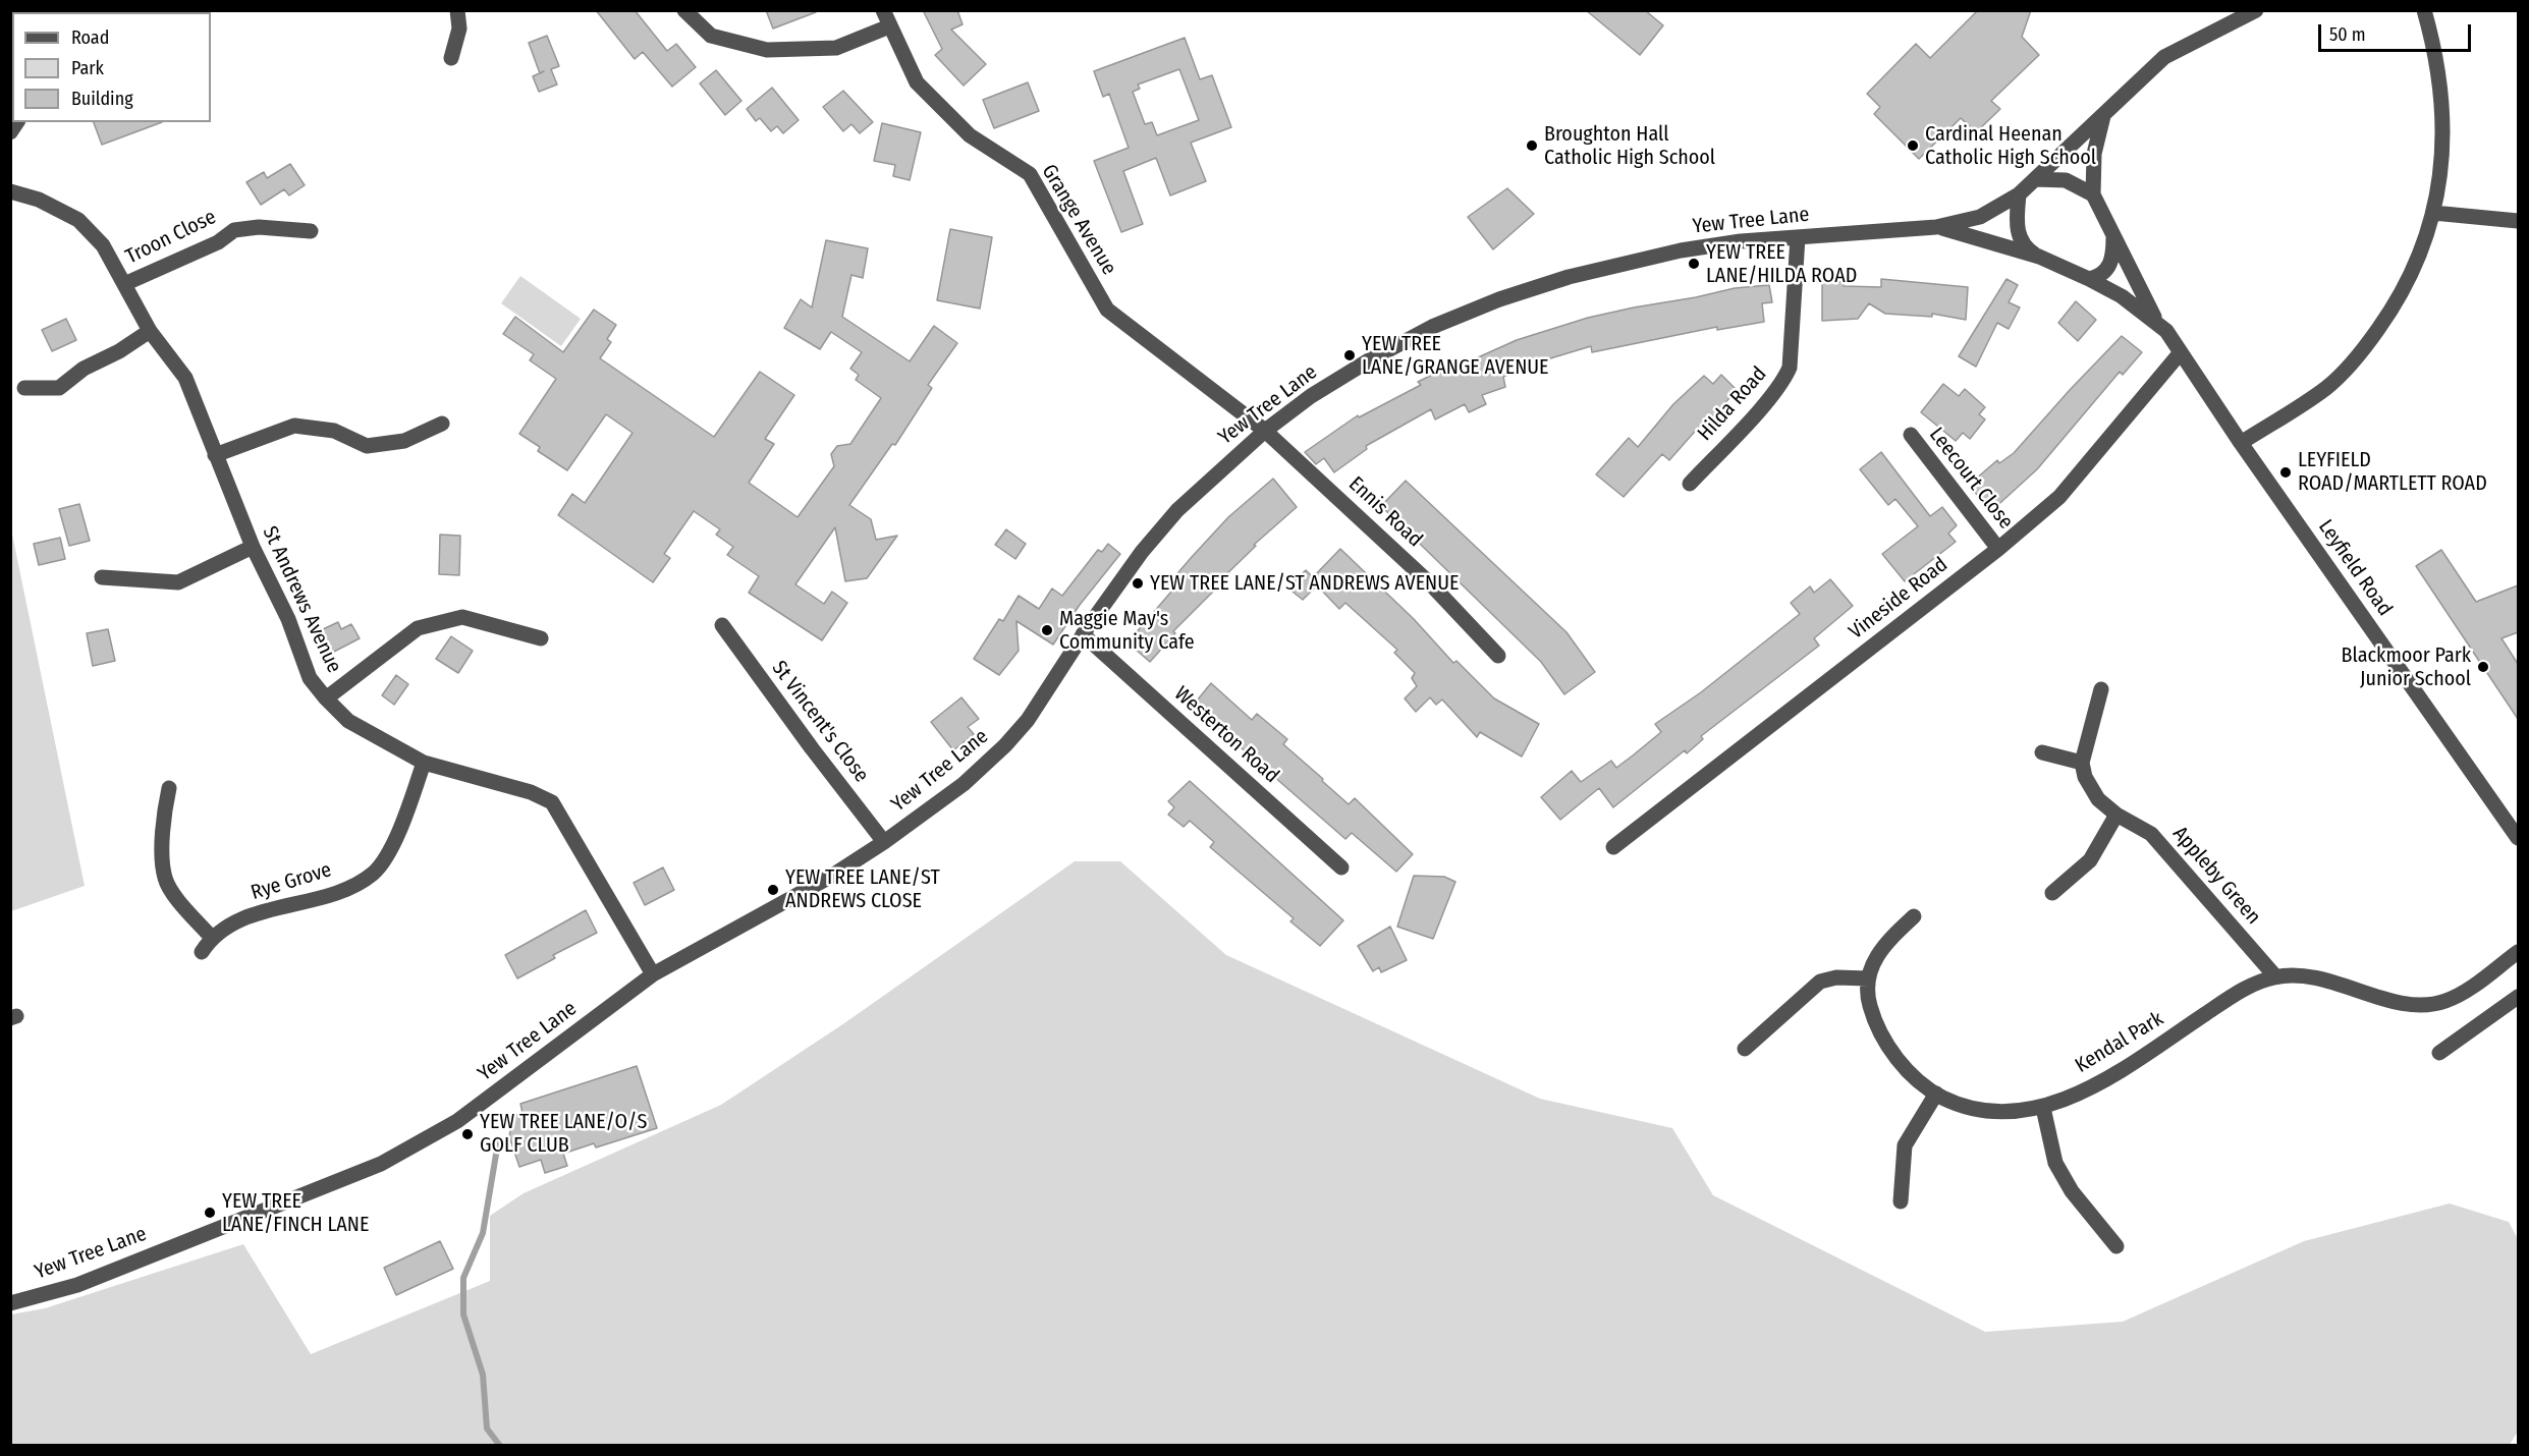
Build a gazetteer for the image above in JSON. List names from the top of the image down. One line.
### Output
{"streets":{"street":["Grange Avenue","Yew Tree Lane","Troon Close","Hilda Road","Leecourt Close","Ennis Road","Leyfield Road","Vineside Road","St Andrews Avenue","St Vincent's Close","Westerton Road","Appleby Green","Rye Grove","Kendal Park"]},"crossings":[["Grange Avenue","Yew Tree Lane"],["Grange Avenue","Ennis Road"],["Yew Tree Lane","Hilda Road"],["Yew Tree Lane","Ennis Road"],["Yew Tree Lane","Leyfield Road"],["Yew Tree Lane","St Andrews Avenue"],["Yew Tree Lane","St Vincent's Close"],["Yew Tree Lane","Westerton Road"],["Troon Close","St Andrews Avenue"],["Leecourt Close","Vineside Road"],["Leyfield Road","Vineside Road"],["St Andrews Avenue","Rye Grove"],["Appleby Green","Kendal Park"]],"places":["Broughton Hall Catholic High School","Cardinal Heenan Catholic High School","YEW TREE LANE/HILDA ROAD","YEW TREE LANE/GRANGE AVENUE","LEYFIELD ROAD/MARTLETT ROAD","YEW TREE LANE/ST ANDREWS AVENUE","Maggie May's Community Cafe","Blackmoor Park Junior School","YEW TREE LANE/ST ANDREWS CLOSE","YEW TREE LANE/O/S GOLF CLUB","YEW TREE LANE/FINCH LANE"],"legend":["Road","Park","Building"],"scale_bar":"50 m"}
